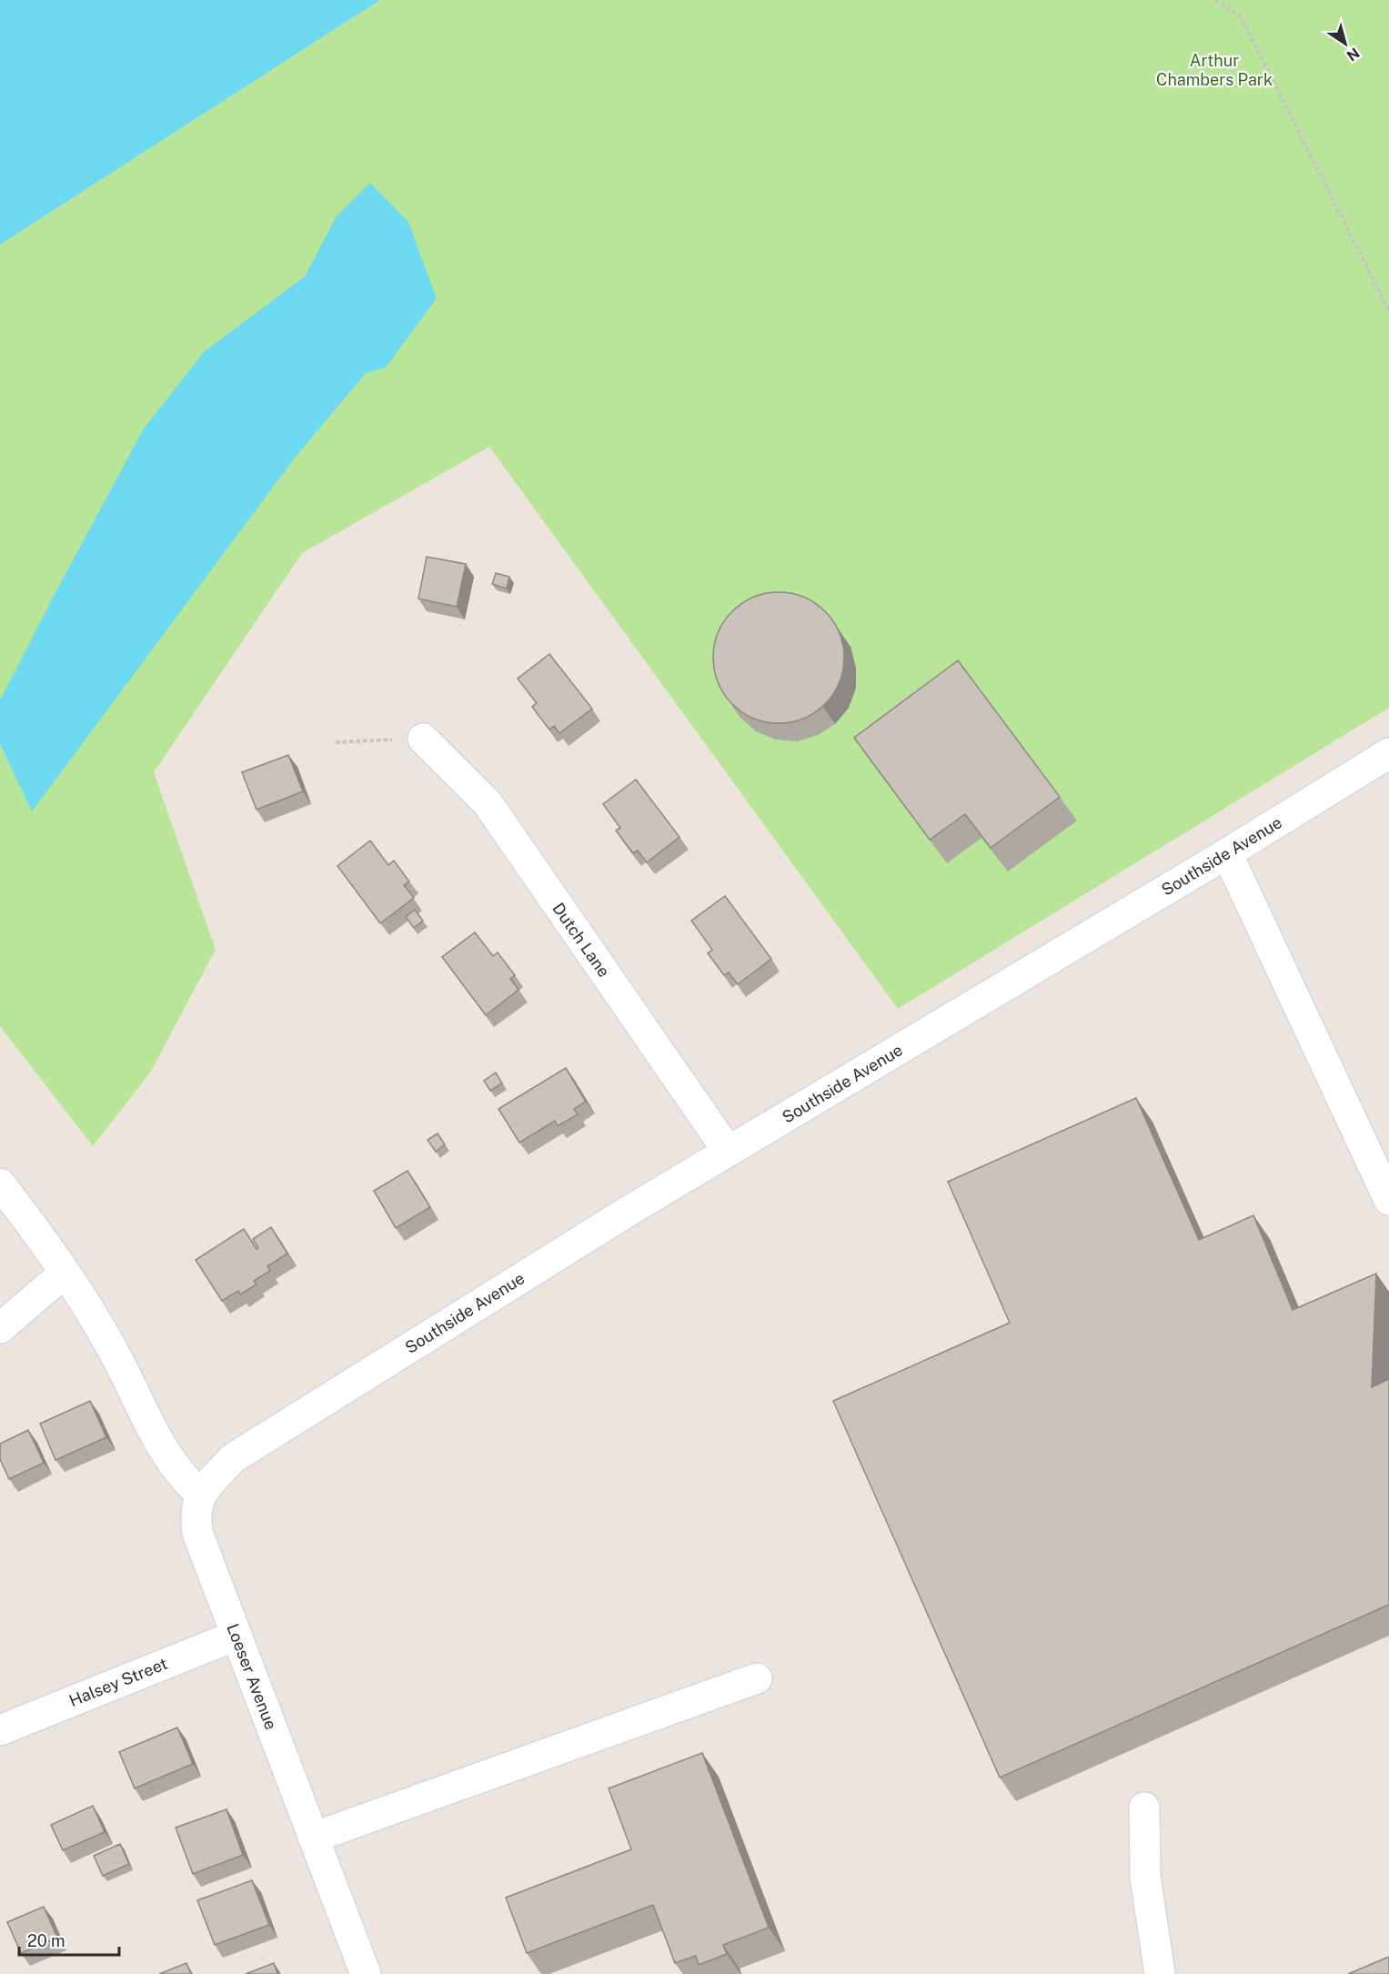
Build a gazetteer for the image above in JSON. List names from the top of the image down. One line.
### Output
{"streets":{"street":["Southside Avenue","Dutch Lane","Loeser Avenue","Halsey Street"]},"crossings":[["Southside Avenue","Dutch Lane"],["Southside Avenue","Loeser Avenue"],["Loeser Avenue","Halsey Street"]],"parks":["Arthur Chambers Park"],"scale_bar":"20 m","north":"bottom right"}
